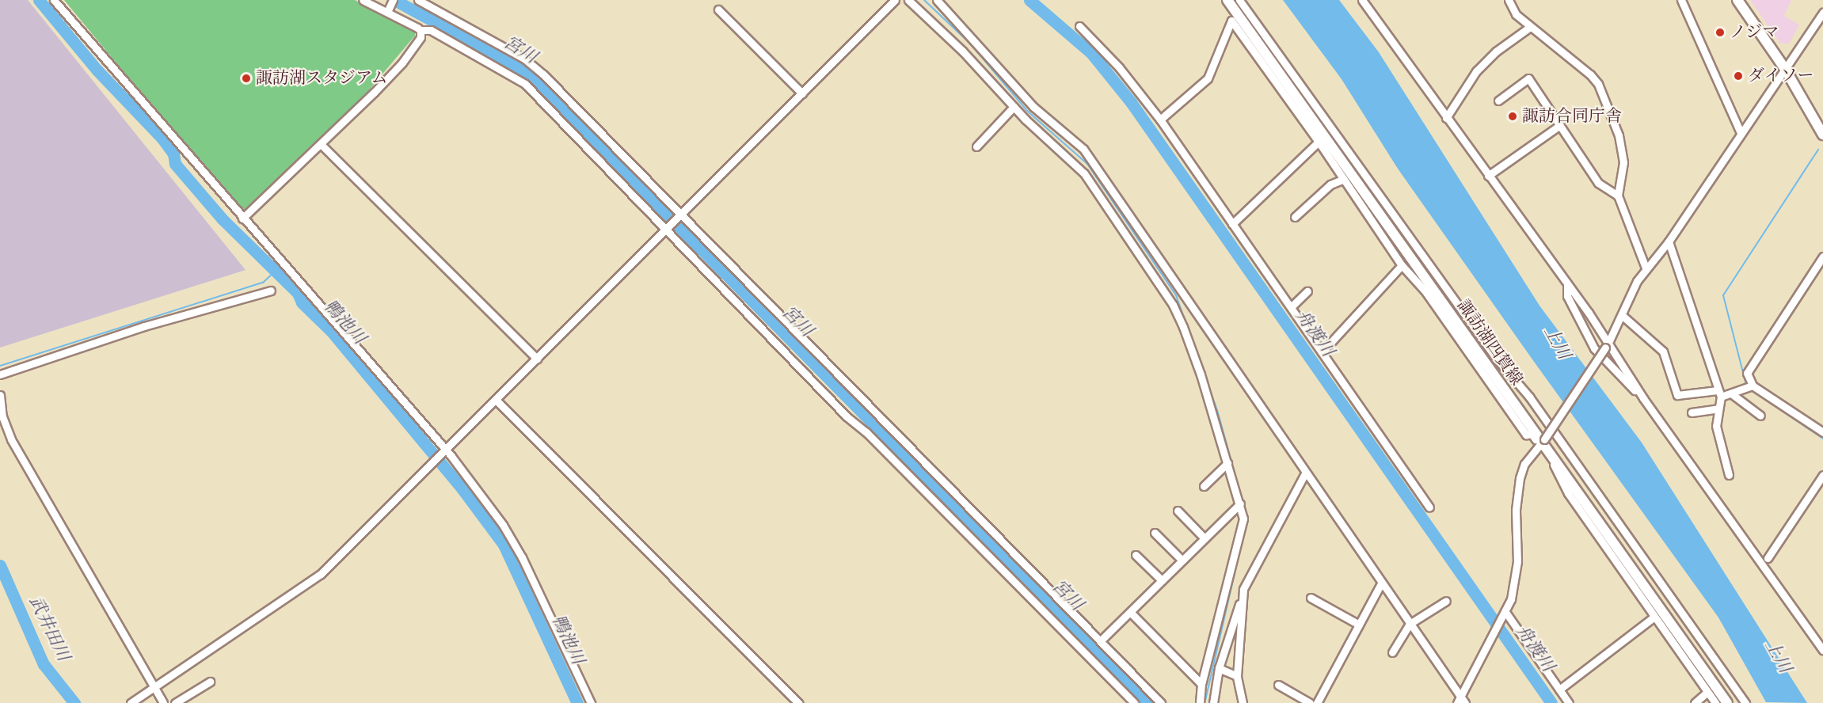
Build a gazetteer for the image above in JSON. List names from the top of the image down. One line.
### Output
{"streets":{"main road":["諏訪湖四賀線"]},"water":["宮川","鴨池川","舟渡川","上川","武井田川"],"places":["ノジマ","ダイソー","諏訪湖スタジアム","諏訪合同庁舎"]}
